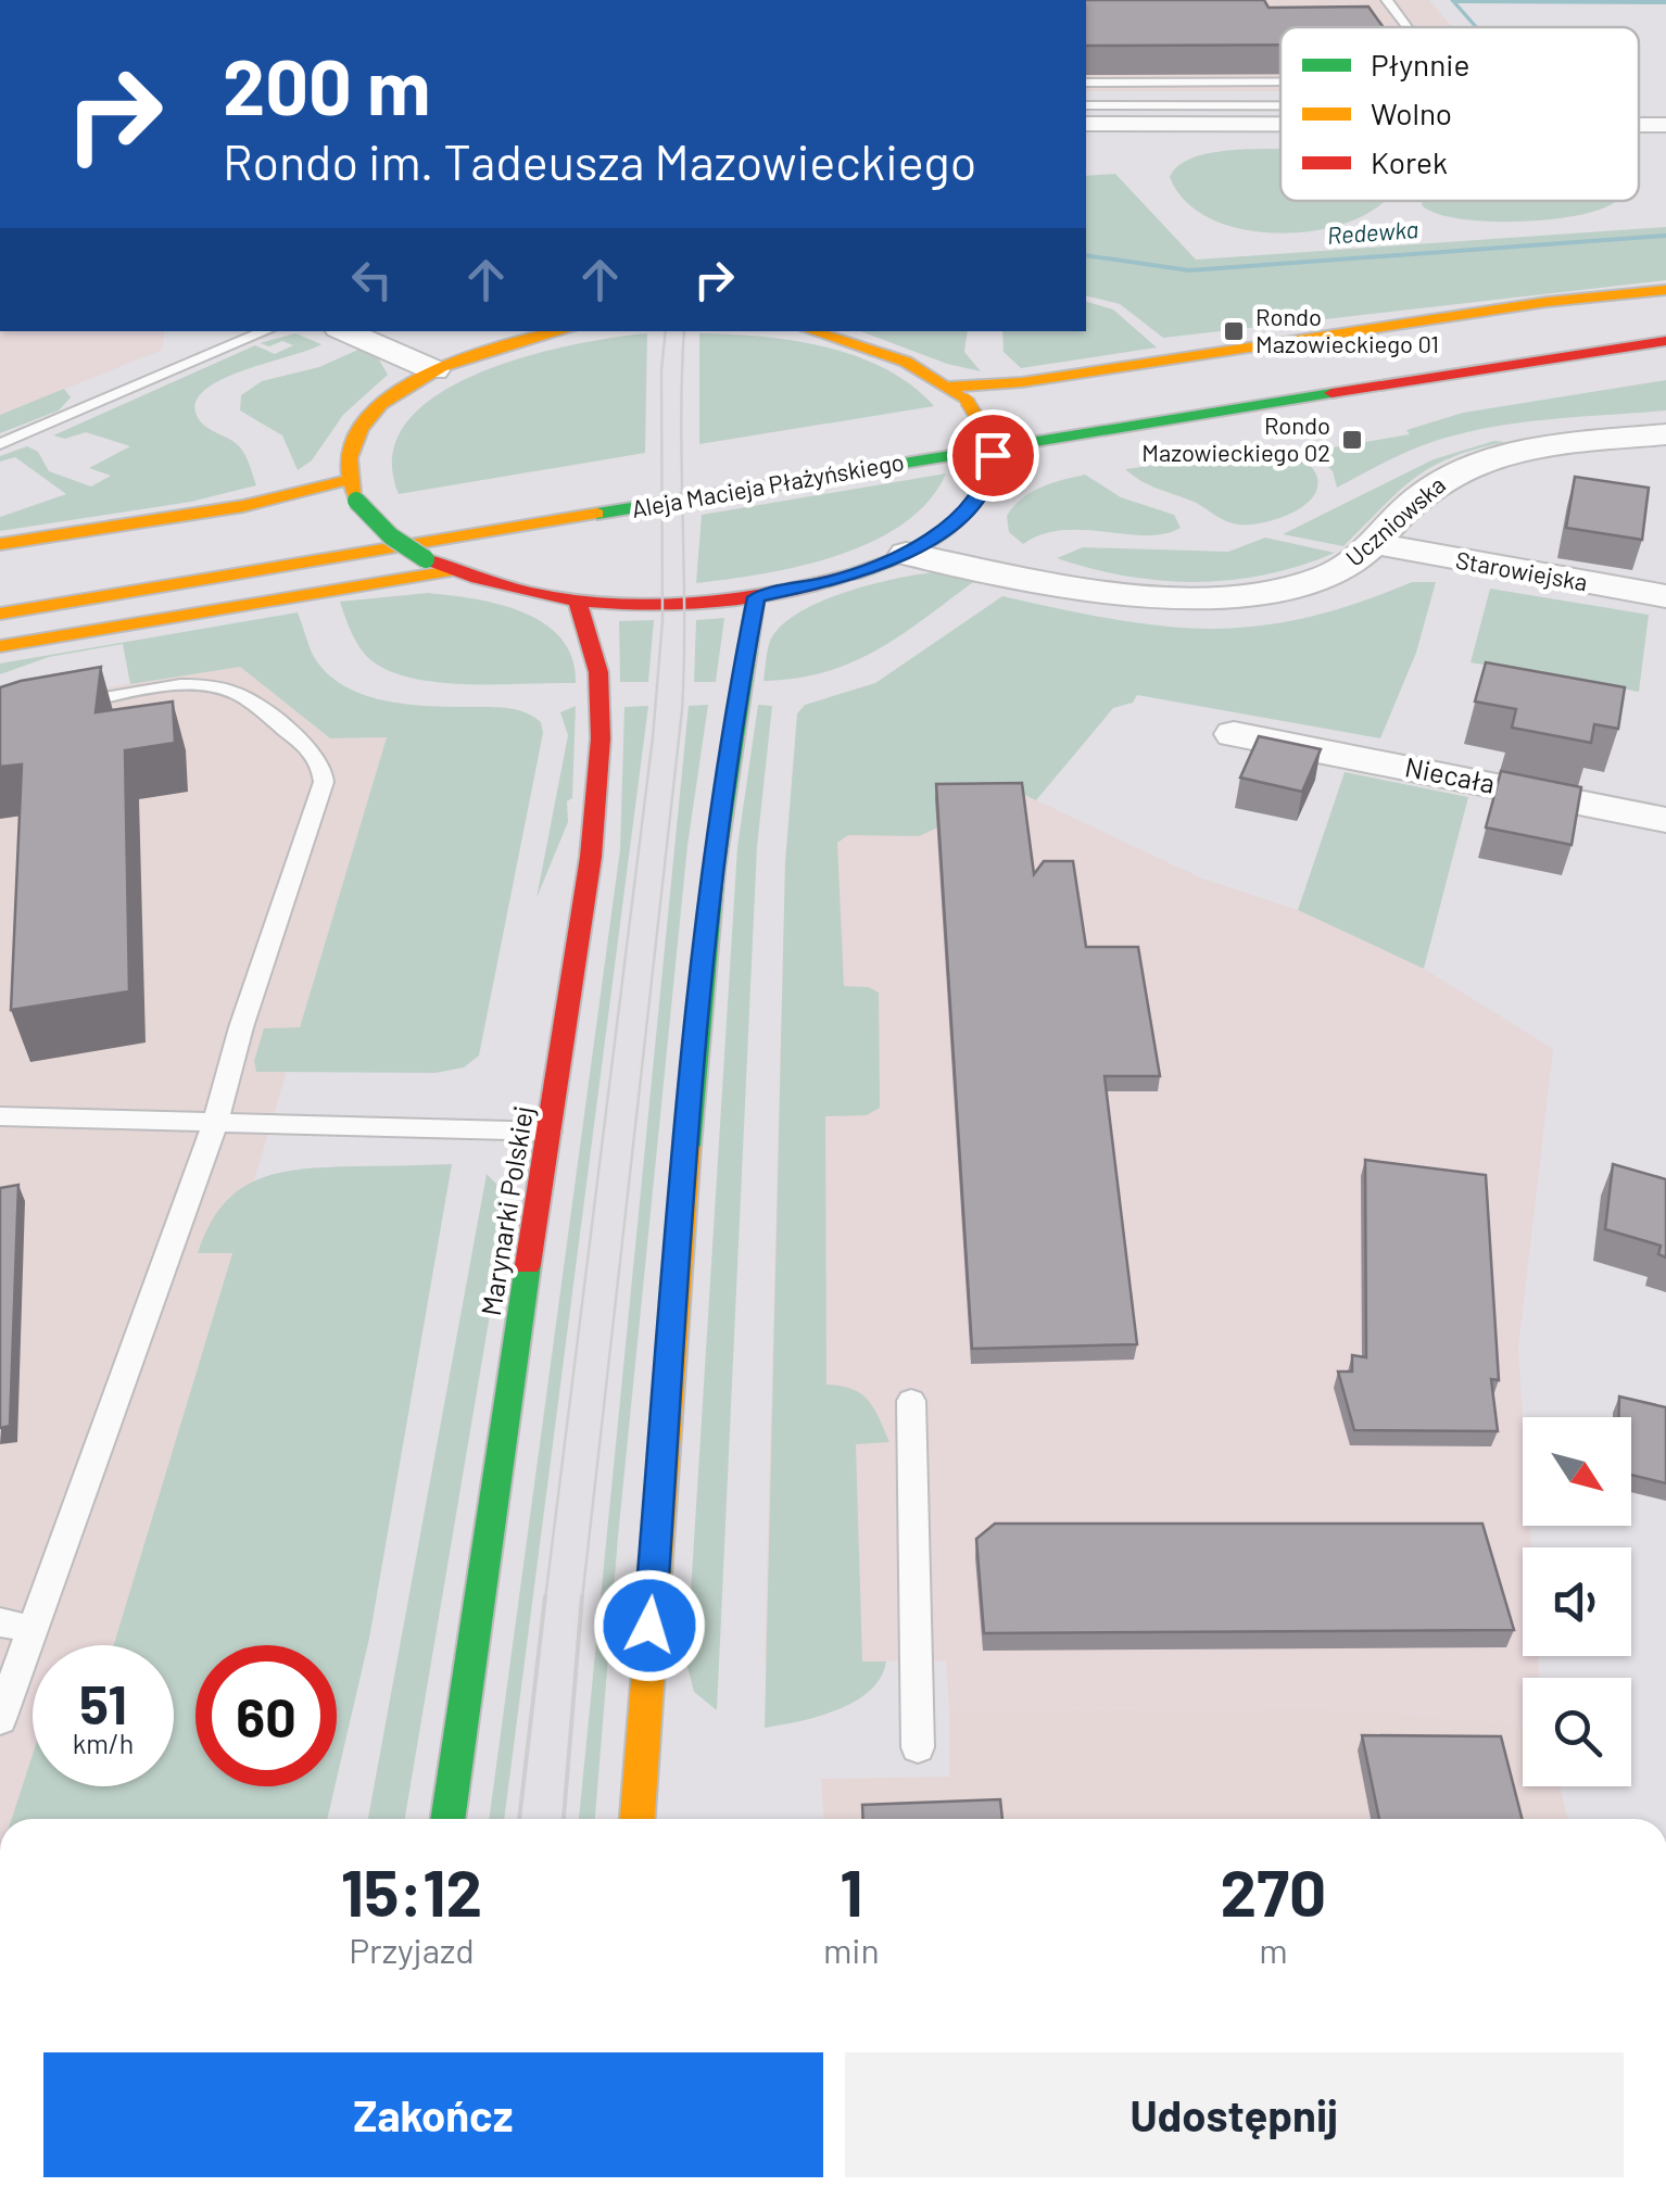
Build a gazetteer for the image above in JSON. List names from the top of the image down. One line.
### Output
{"streets":{"main road":["Aleja Macieja Płażyńskiego","Marynarki Polskiej"],"street":["Uczniowska","Starowiejska","Niecała"]},"crossings":[["Uczniowska","Starowiejska"]],"water":["Redewka"],"places":{"transit":["Rondo Mazowieckiego 01","Rondo Mazowieckiego 02"]},"legend":["Płynnie","Wolno","Korek"],"north":"bottom right","page":{"turn":["200 m","Rondo im. Tadeusza Mazowieckiego"],"speed":"51 km/h","limit":"60","eta":["15:12","Przyjazd","1","min","270","m"],"buttons":["Zakończ","Udostępnij"]}}
